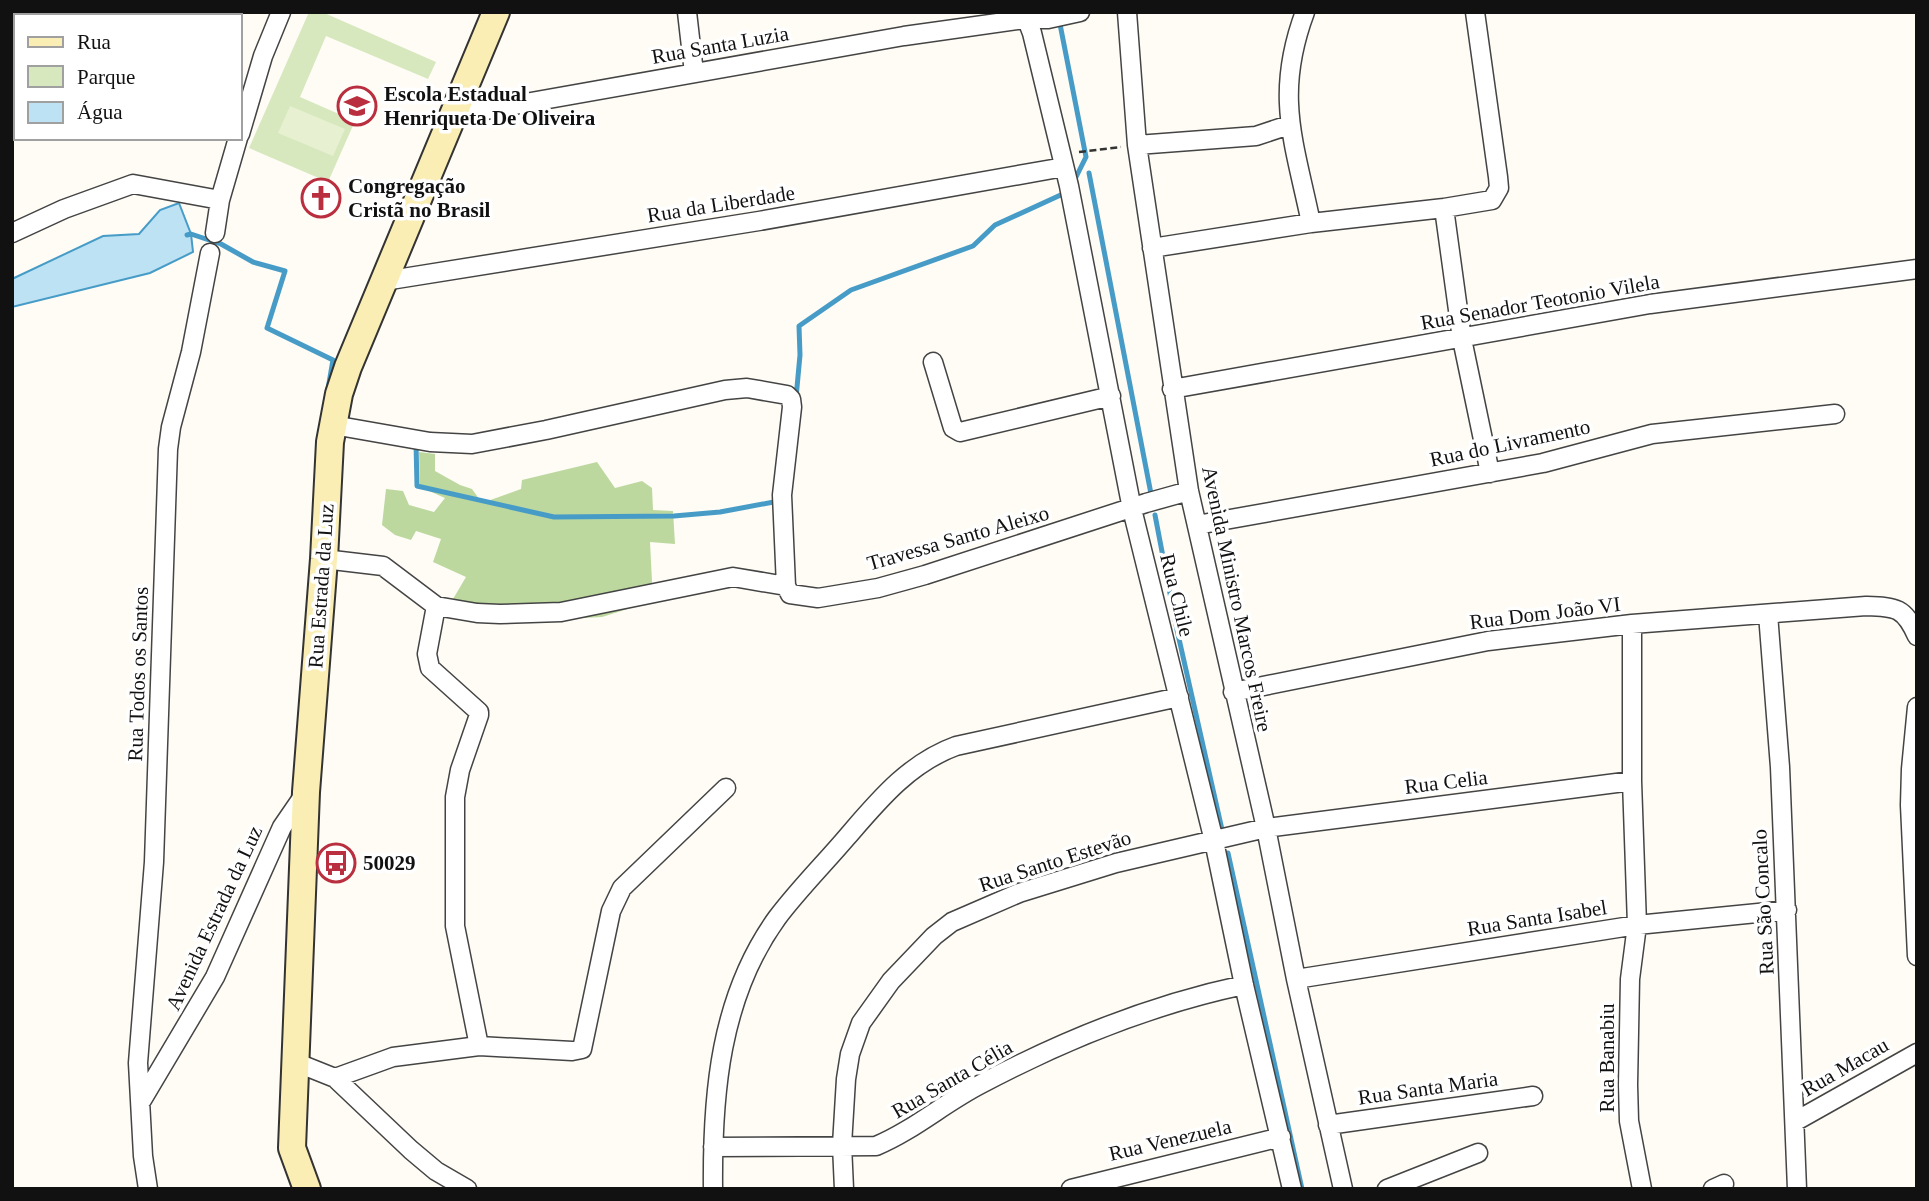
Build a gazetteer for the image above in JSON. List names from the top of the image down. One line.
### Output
{"streets":{"main road":["Rua Estrada da Luz"],"street":["Rua Santa Luzia","Rua da Liberdade","Rua Senador Teotonio Vilela","Rua do Livramento","Travessa Santo Aleixo","Rua Chile","Avenida Ministro Marcos Freire","Rua Dom João VI","Rua Todos os Santos","Rua Celia","Rua Santo Estevão","Rua São Concalo","Avenida Estrada da Luz","Rua Santa Isabel","Rua Banabiu","Rua Macau","Rua Santa Célia","Rua Santa Maria","Rua Venezuela"]},"crossings":[["Rua Santa Luzia","Rua Estrada da Luz"],["Rua Santa Luzia","Rua Chile"],["Rua da Liberdade","Rua Estrada da Luz"],["Rua da Liberdade","Rua Chile"],["Rua Senador Teotonio Vilela","Avenida Ministro Marcos Freire"],["Rua do Livramento","Avenida Ministro Marcos Freire"],["Travessa Santo Aleixo","Rua Chile"],["Rua Estrada da Luz","Avenida Estrada da Luz"],["Rua Chile","Rua Santo Estevão"],["Rua Chile","Rua Santa Célia"],["Rua Chile","Rua Venezuela"],["Avenida Ministro Marcos Freire","Rua Dom João VI"],["Avenida Ministro Marcos Freire","Rua Celia"],["Avenida Ministro Marcos Freire","Rua Santo Estevão"],["Avenida Ministro Marcos Freire","Rua Santa Isabel"],["Avenida Ministro Marcos Freire","Rua Santa Maria"],["Rua Dom João VI","Rua São Concalo"],["Rua Todos os Santos","Avenida Estrada da Luz"],["Rua Celia","Rua Santo Estevão"],["Rua Santo Estevão","Rua Santa Célia"],["Rua São Concalo","Rua Santa Isabel"],["Rua São Concalo","Rua Macau"],["Rua Santa Isabel","Rua Banabiu"]],"places":{"school or university":["Escola Estadual Henriqueta De Oliveira"],"church":["Congregação Cristã no Brasil"],"bus stop":["50029"]},"legend":["Rua","Parque","Água"]}
